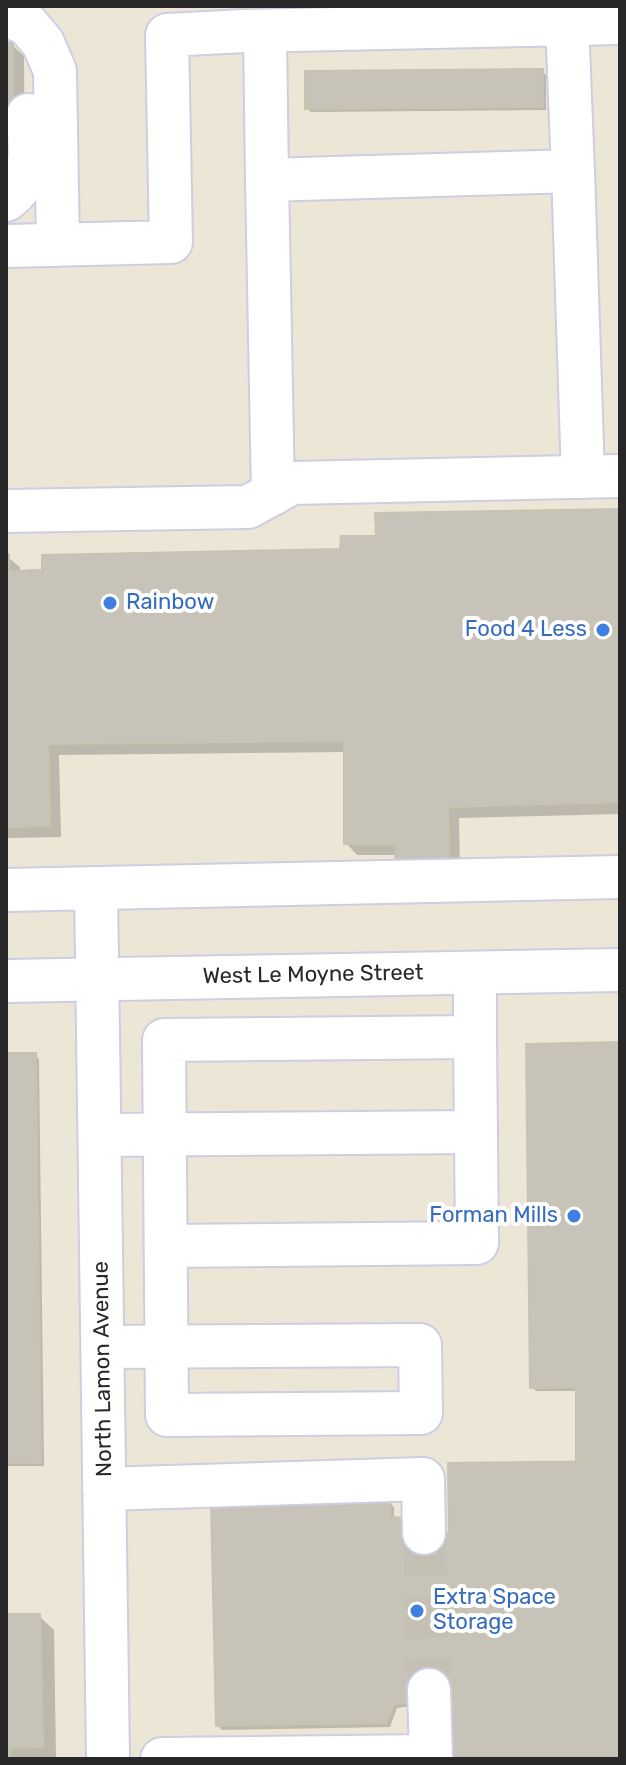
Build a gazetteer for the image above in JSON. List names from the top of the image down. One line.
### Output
{"streets":{"street":["West Le Moyne Street","North Lamon Avenue"]},"crossings":[["West Le Moyne Street","North Lamon Avenue"]],"places":["Rainbow","Food 4 Less","Forman Mills","Extra Space Storage"]}
